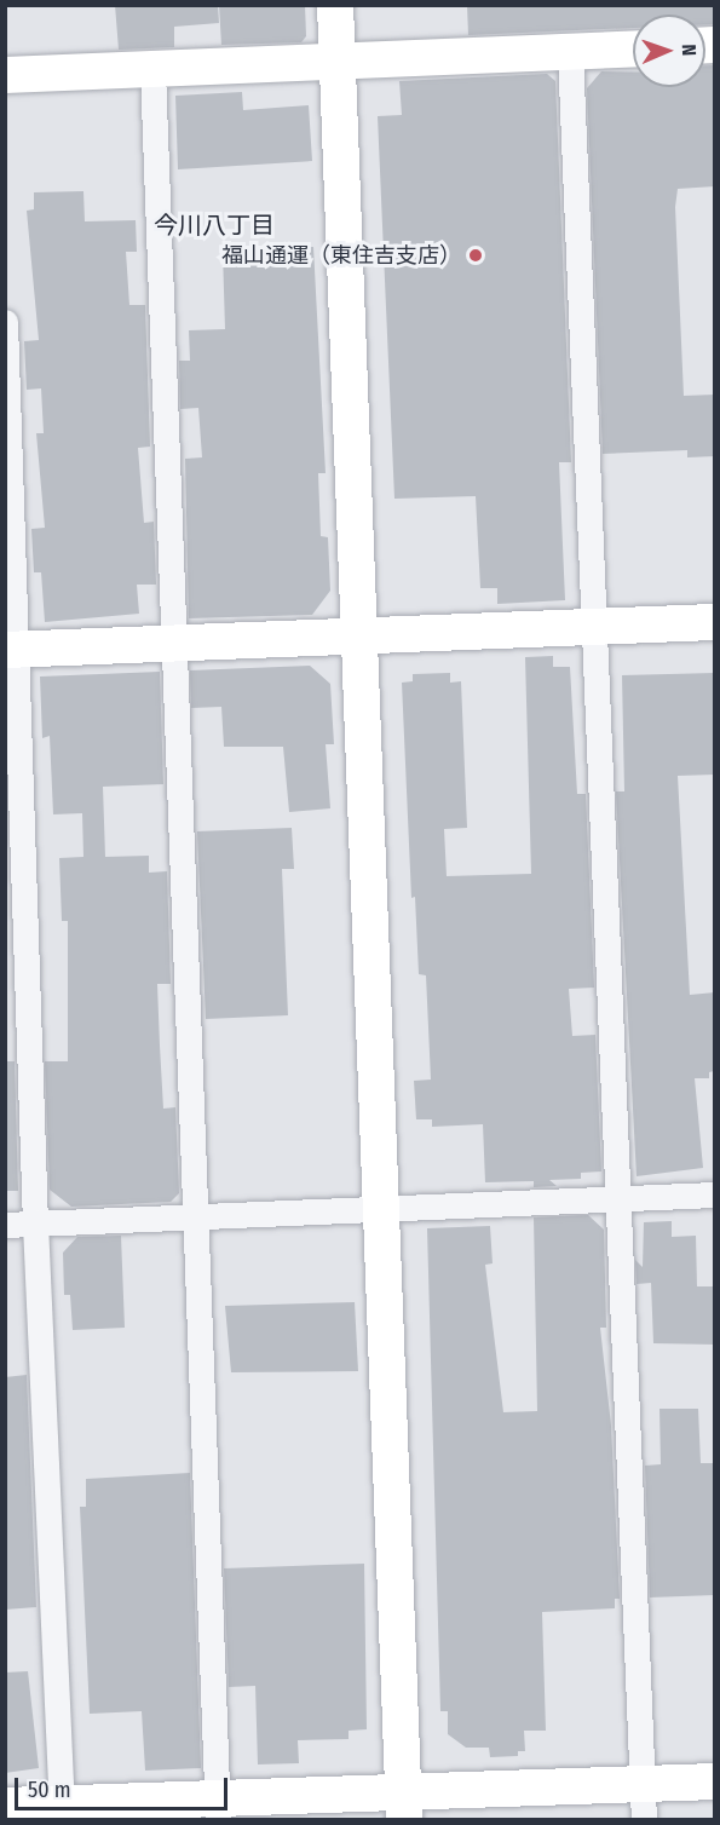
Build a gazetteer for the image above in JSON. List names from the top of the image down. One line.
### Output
{"districts":["今川八丁目"],"places":["福山通運（東住吉支店）"],"scale_bar":"50 m","north":"right"}
